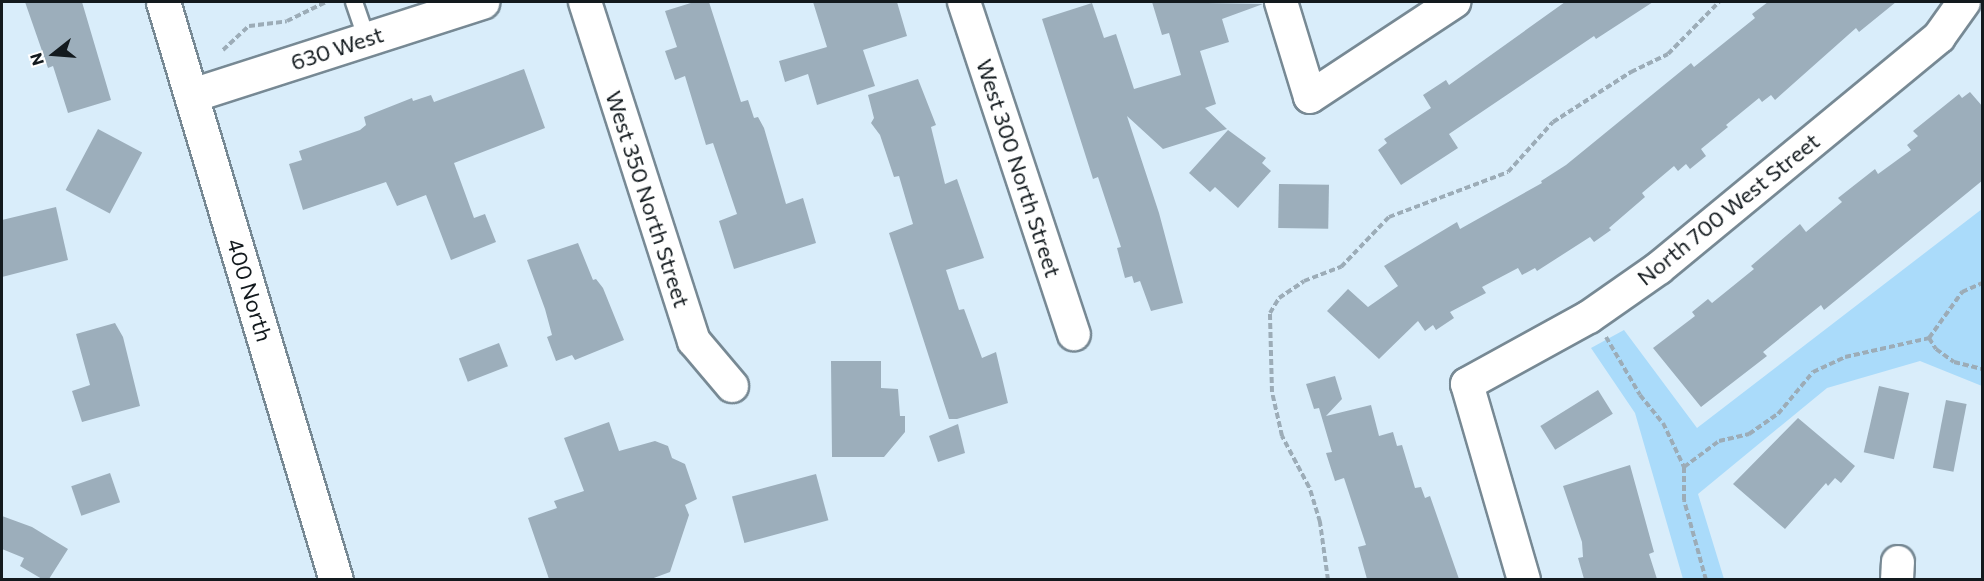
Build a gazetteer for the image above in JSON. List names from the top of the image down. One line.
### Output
{"streets":{"main road":["630 West","400 North"],"street":["West 300 North Street","West 350 North Street","North 700 West Street"]},"crossings":[["630 West","400 North"]],"north":"left"}
